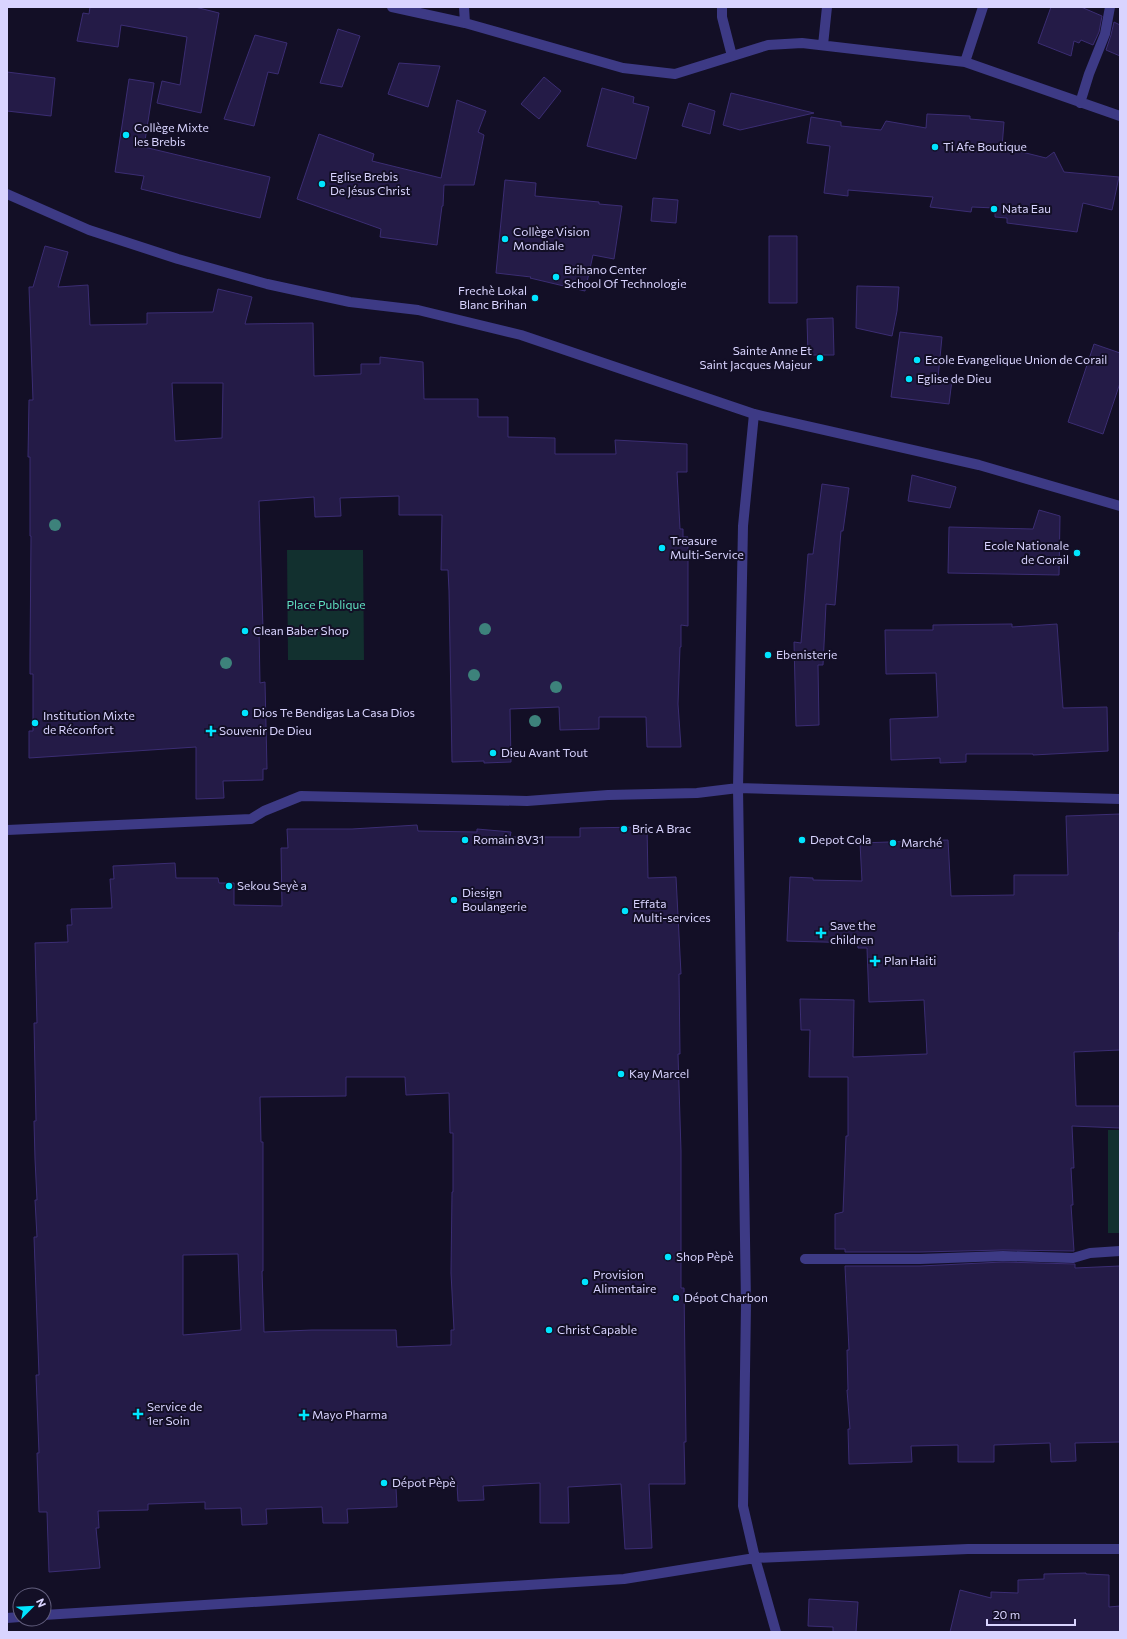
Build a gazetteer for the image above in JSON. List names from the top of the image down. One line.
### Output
{"parks":["Place Publique"],"places":{"other":["Collège Mixte les Brebis","Ti Afe Boutique","Eglise Brebis De Jésus Christ","Nata Eau","Collège Vision Mondiale","Brihano Center School Of Technologie","Frechè Lokal Blanc Brihan","Sainte Anne Et Saint Jacques Majeur","Ecole Evangelique Union de Corail","Eglise de Dieu","Treasure Multi-Service","Ecole Nationale de Corail","Clean Baber Shop","Ebenisterie","Dios Te Bendigas La Casa Dios","Institution Mixte de Réconfort","Dieu Avant Tout","Bric A Brac","Romain 8V31","Depot Cola","Marché","Sekou Seyè a","Diesign Boulangerie","Effata Multi-services","Kay Marcel","Shop Pèpè","Provision Alimentaire","Dépot Charbon","Christ Capable","Dépot Pèpè"],"health":["Souvenir De Dieu","Save the children","Plan Haiti","Service de 1er Soin","Mayo Pharma"]},"scale_bar":"20 m","north":"top right"}
